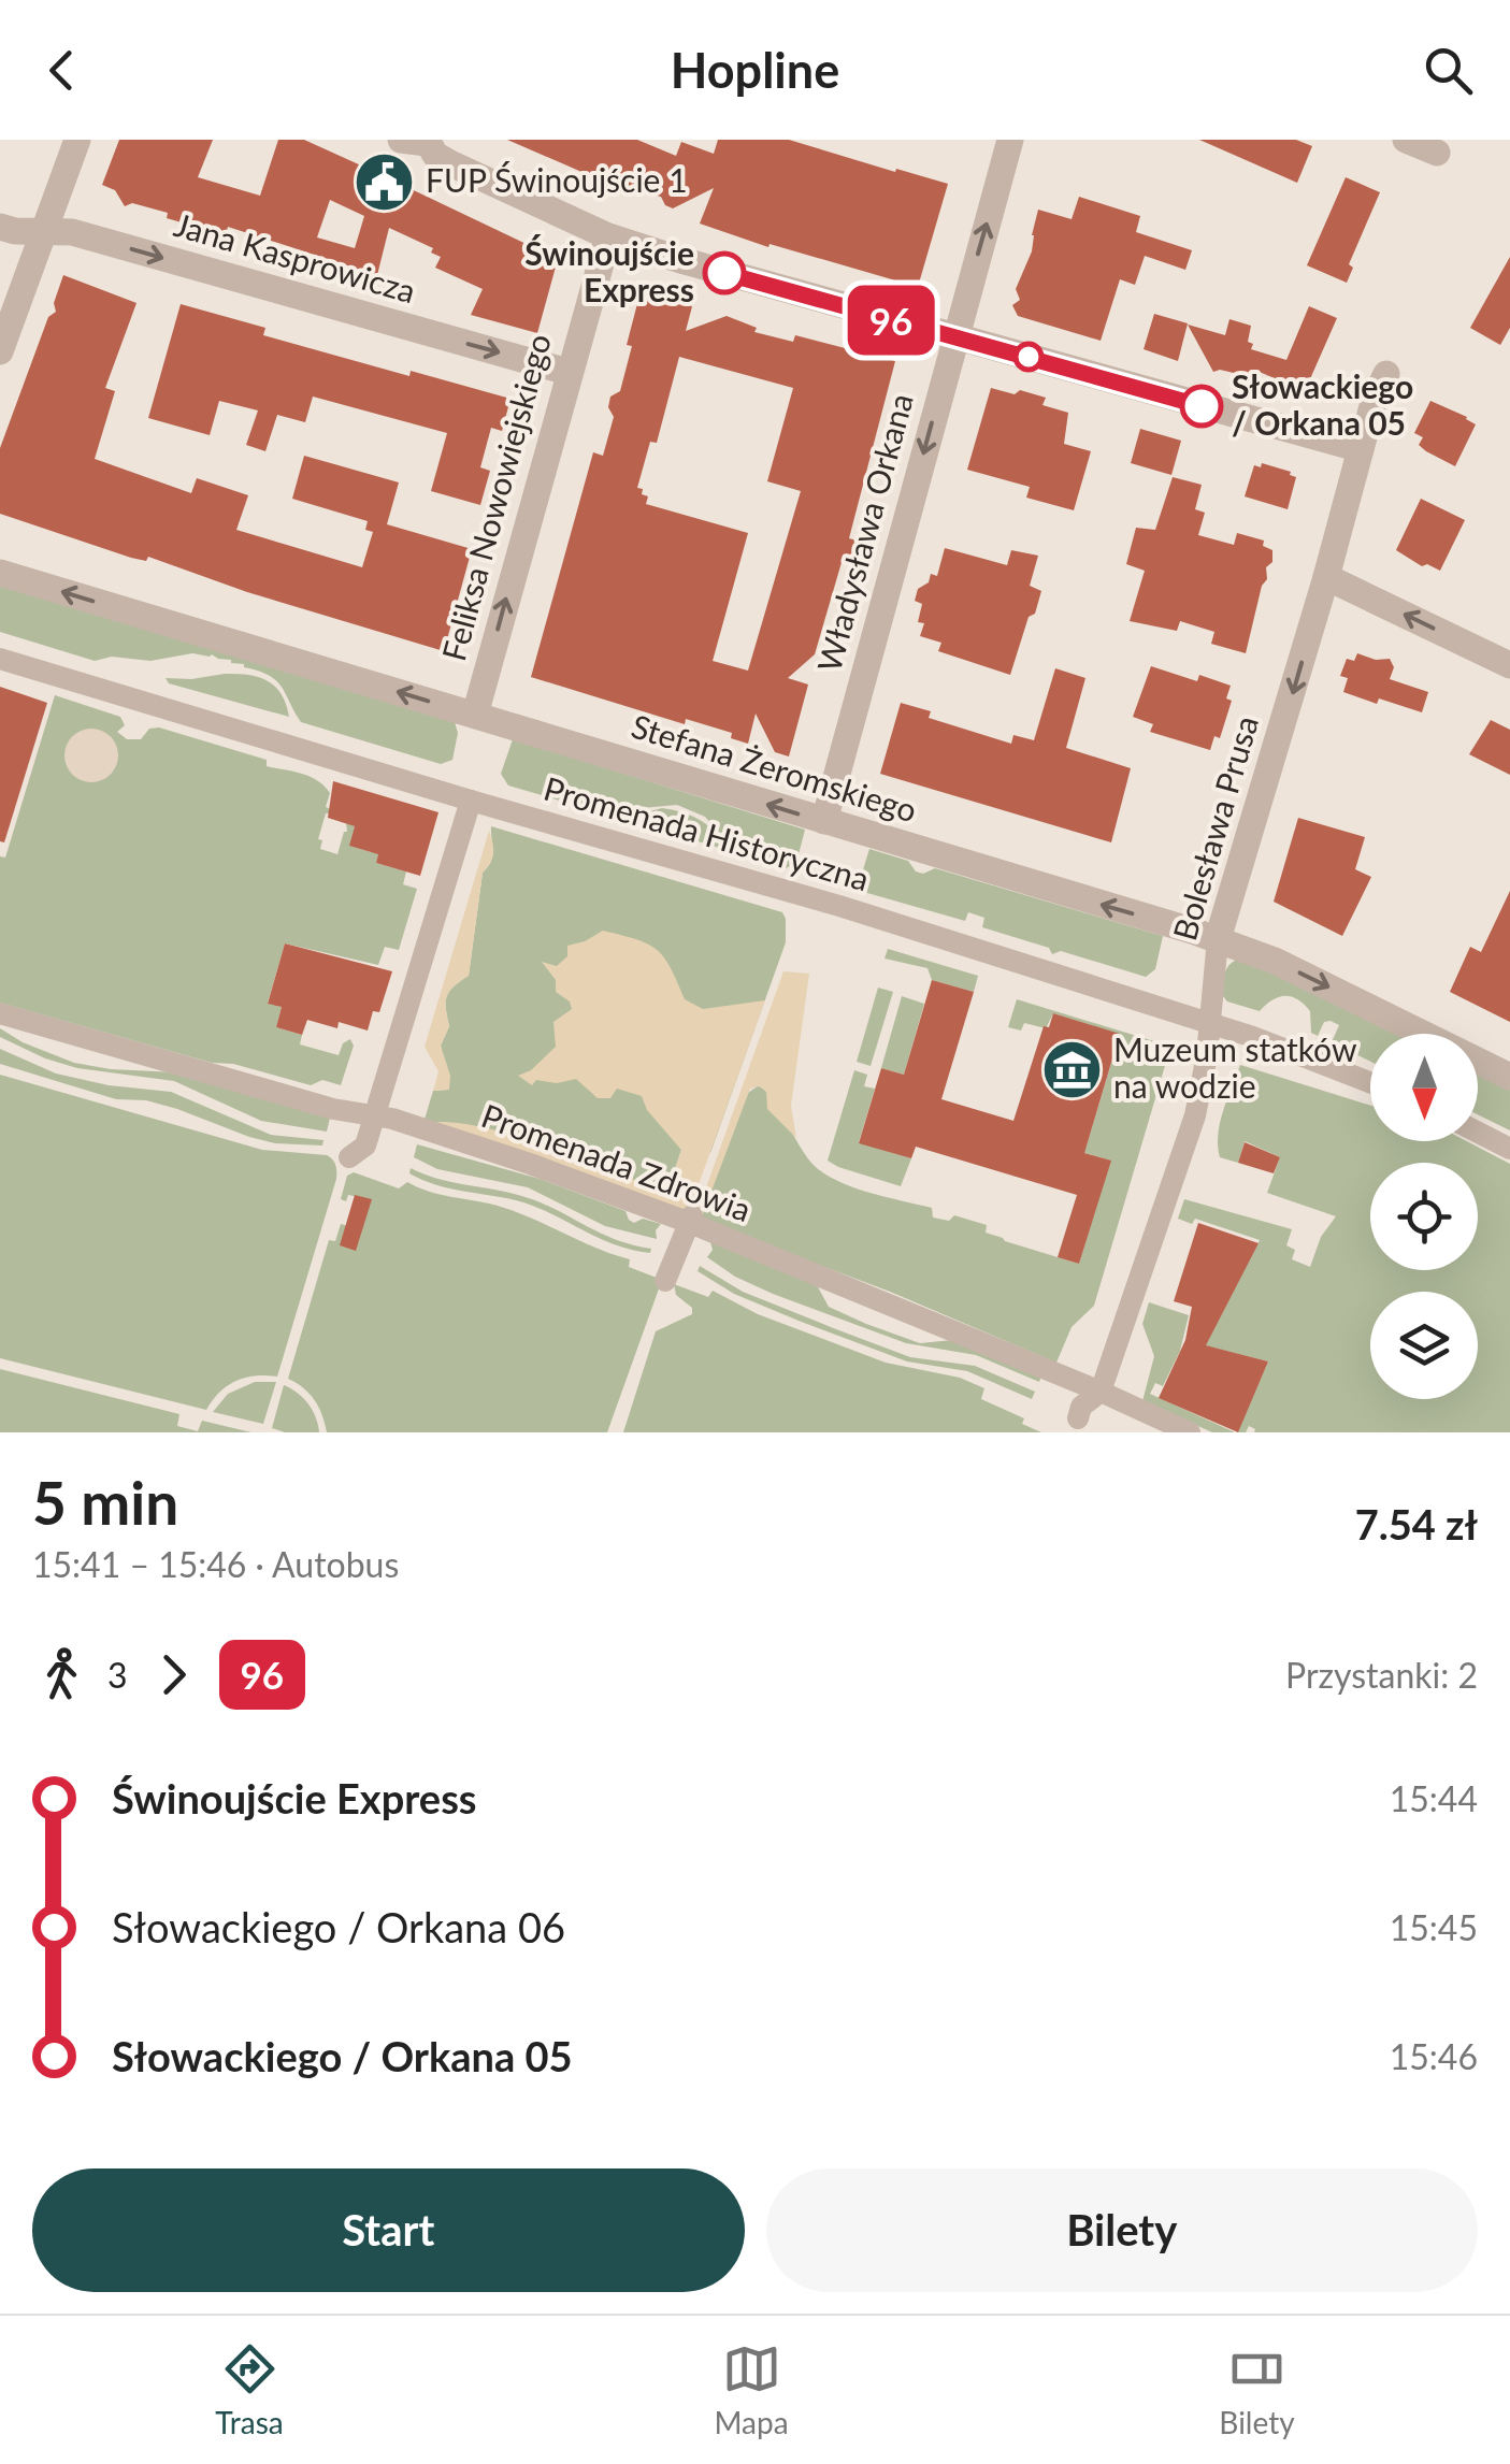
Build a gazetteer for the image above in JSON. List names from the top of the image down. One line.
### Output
{"streets":{"street":["Jana Kasprowicza","Feliksa Nowowiejskiego","Władysława Orkana","Stefana Żeromskiego","Bolesława Prusa","Promenada Historyczna","Promenada Zdrowia"]},"crossings":[["Jana Kasprowicza","Feliksa Nowowiejskiego"],["Feliksa Nowowiejskiego","Stefana Żeromskiego"],["Władysława Orkana","Stefana Żeromskiego"],["Stefana Żeromskiego","Bolesława Prusa"],["Bolesława Prusa","Promenada Historyczna"],["Bolesława Prusa","Promenada Zdrowia"]],"one_way":["Feliksa Nowowiejskiego"],"places":{"public building":["FUP Świnoujście 1"],"other":["Świnoujście Express","Słowackiego / Orkana 05"],"museum":["Muzeum statków na wodzie"]},"lines":["bus line 96"],"north":"bottom","page":{"header":"Hopline","on_map":"96","heading":["5 min","15:41 – 15:46 · Autobus","7.54 zł"],"legs":["3","96","Przystanki: 2"],"list":[{"name":"Świnoujście Express","value":"15:44"},{"name":"Słowackiego / Orkana 06","value":"15:45"},{"name":"Słowackiego / Orkana 05","value":"15:46"}],"buttons":["Start","Bilety"],"tabs":["Trasa","Mapa","Bilety"]}}
